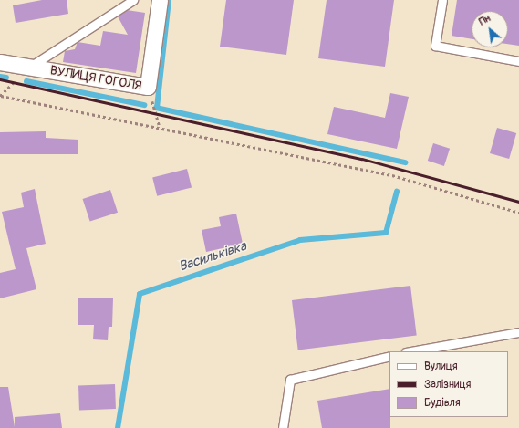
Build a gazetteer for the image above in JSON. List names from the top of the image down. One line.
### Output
{"streets":{"street":["ВУЛИЦЯ ГОГОЛЯ"]},"water":["Васильківка"],"legend":["Вулиця","Залізниця","Будівля"],"north":"top left"}
